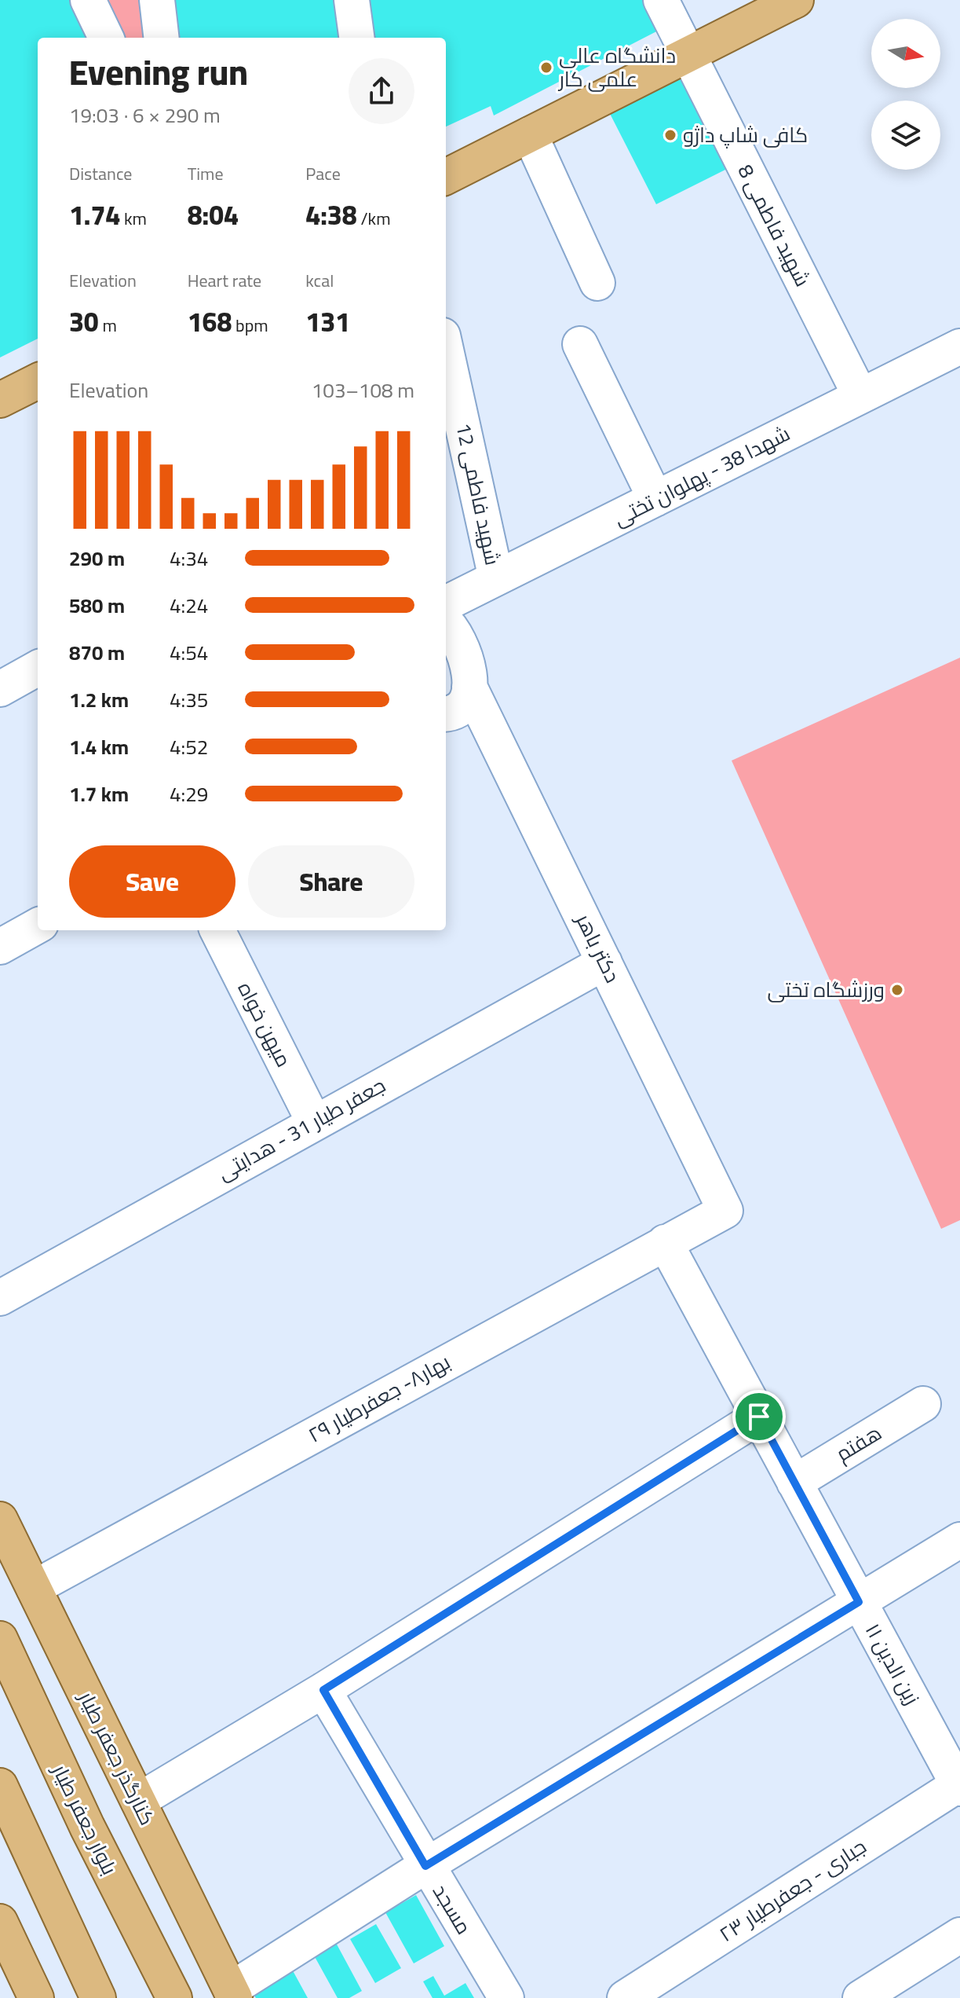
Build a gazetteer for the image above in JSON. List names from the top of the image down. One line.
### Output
{"streets":{"main road":["کنارگذر جعفر طیار","بلوار جعفر طیار"],"street":["شهید فاطمی 8","شهدا 38 - پهلوان تختی","شهید فاطمی 12","دکتر باهر","میهن خواه","جعفر طیار 31 - هدایتی","بهار۸- جعفرطیار ۲۹","هفتم","زین الدین ۱۱","جباری - جعفرطیار ۲۳","مسجد"]},"crossings":[["شهید فاطمی 8","شهدا 38 - پهلوان تختی"],["شهدا 38 - پهلوان تختی","شهید فاطمی 12"],["دکتر باهر","جعفر طیار 31 - هدایتی"],["دکتر باهر","بهار۸- جعفرطیار ۲۹"],["میهن خواه","جعفر طیار 31 - هدایتی"],["بهار۸- جعفرطیار ۲۹","زین الدین ۱۱"],["بهار۸- جعفرطیار ۲۹","کنارگذر جعفر طیار"],["هفتم","زین الدین ۱۱"],["زین الدین ۱۱","جباری - جعفرطیار ۲۳"]],"places":["دانشگاه عالی علمی کار","کافی شاپ داژو","ورزشگاه تختی"],"north":"right","page":{"heading":["Evening run","19:03 · 6 × 290 m"],"stats":[["Distance","1.74 km"],["Time","8:04"],["Pace","4:38 /km"],["Elevation","30 m"],["Heart rate","168 bpm"],["kcal","131"]],"chart":["Elevation","103–108 m"],"list":[{"name":"290 m","note":"4:34"},{"name":"580 m","note":"4:24"},{"name":"870 m","note":"4:54"},{"name":"1.2 km","note":"4:35"},{"name":"1.4 km","note":"4:52"},{"name":"1.7 km","note":"4:29"}],"buttons":["Save","Share"]}}
